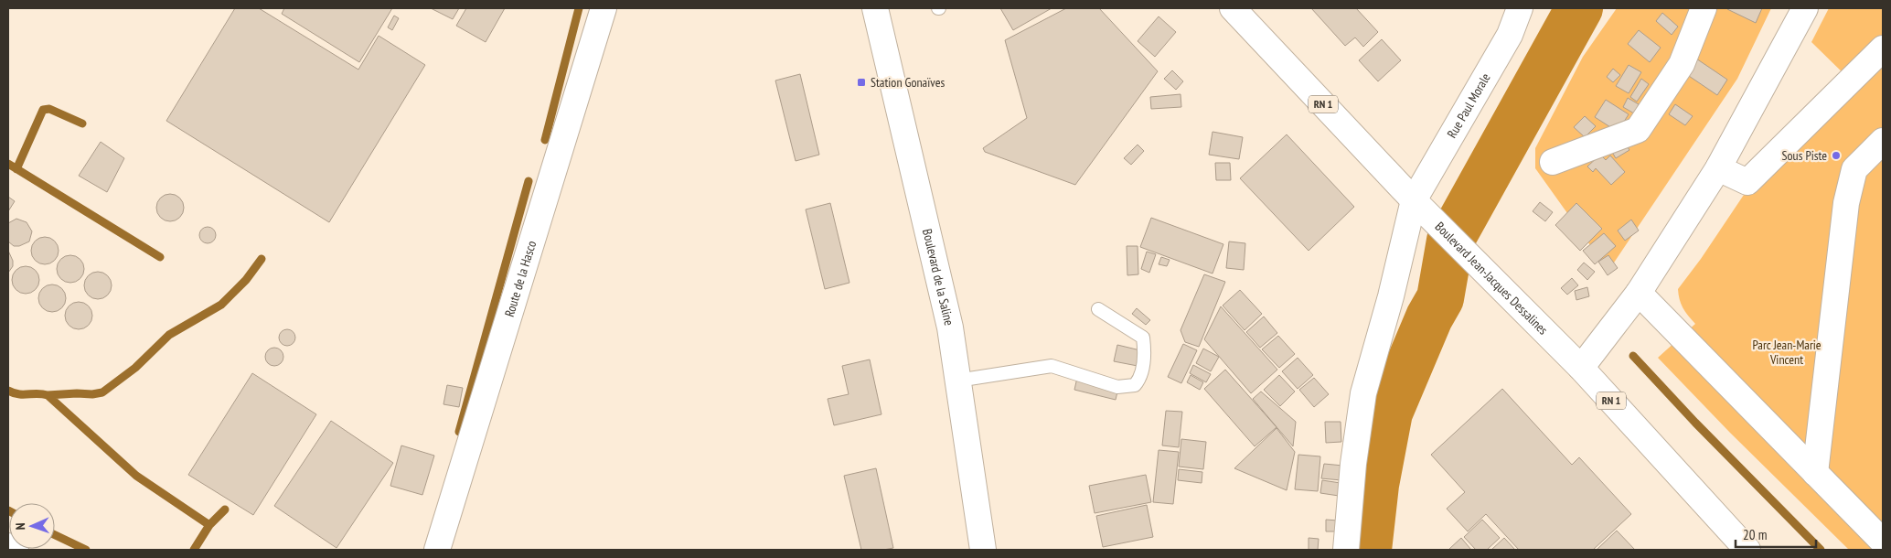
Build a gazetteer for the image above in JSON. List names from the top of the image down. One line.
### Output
{"streets":{"street":["RN 1","Rue Paul Morale","Boulevard de la Saline","Boulevard Jean-Jacques Dessalines","Route de la Hasco"]},"crossings":[["Rue Paul Morale","Boulevard Jean-Jacques Dessalines"]],"parks":["Parc Jean-Marie Vincent"],"places":{"transit":["Station Gonaïves"],"other":["Sous Piste"]},"scale_bar":"20 m","north":"left"}
